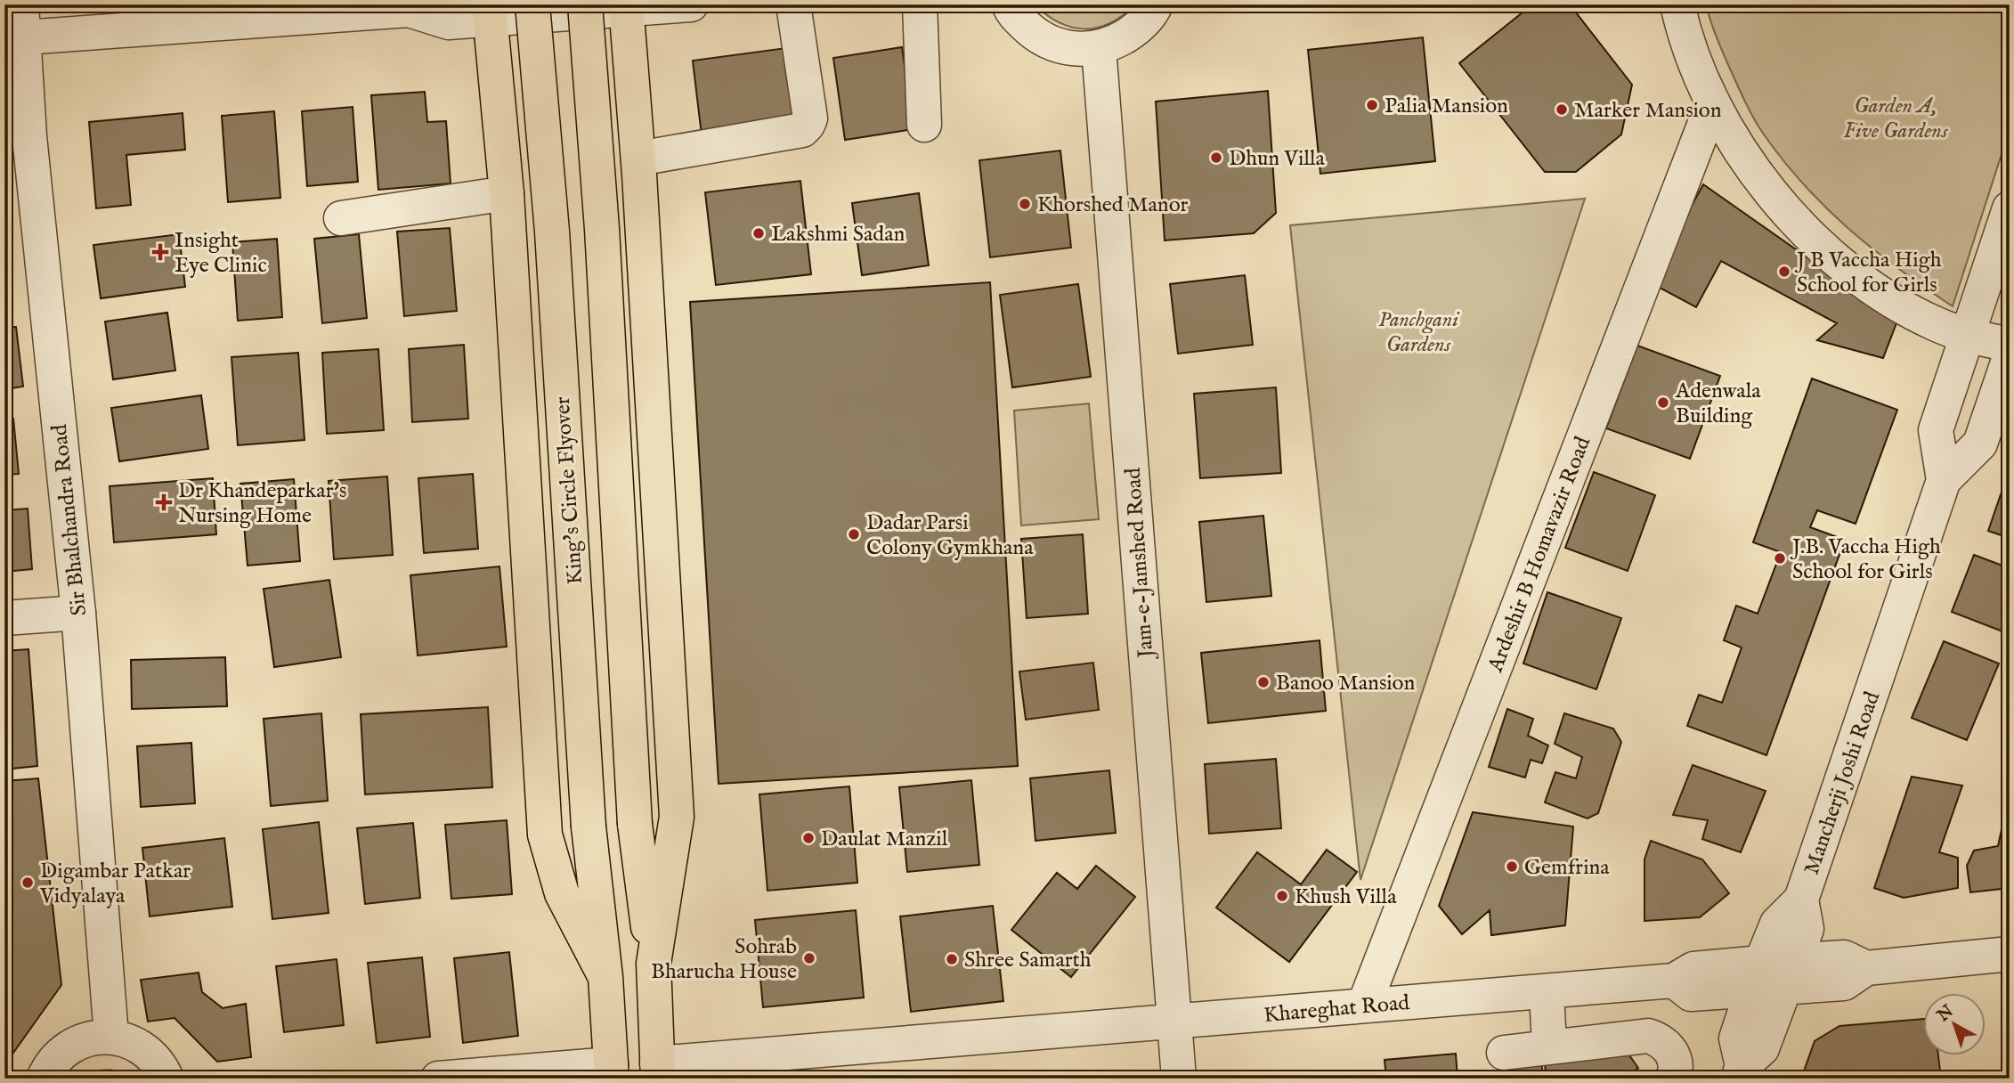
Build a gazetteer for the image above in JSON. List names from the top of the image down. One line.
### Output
{"streets":{"highway":["King's Circle Flyover"],"street":["Sir Bhalchandra Road","Ardeshir B Homavazir Road","Jam-e-Jamshed Road","Mancherji Joshi Road","Khareghat Road"]},"crossings":[["Ardeshir B Homavazir Road","Khareghat Road"],["Jam-e-Jamshed Road","Khareghat Road"],["Mancherji Joshi Road","Khareghat Road"]],"parks":["Garden A, Five Gardens","Panchgani Gardens"],"places":{"other":["Palia Mansion","Marker Mansion","Dhun Villa","Khorshed Manor","Lakshmi Sadan","J B Vaccha High School for Girls","Adenwala Building","Dadar Parsi Colony Gymkhana","J.B. Vaccha High School for Girls","Banoo Mansion","Daulat Manzil","Gemfrina","Digambar Patkar Vidyalaya","Khush Villa","Sohrab Bharucha House","Shree Samarth"],"health":["Insight Eye Clinic","Dr Khandeparkar's Nursing Home"]},"north":"top left"}
